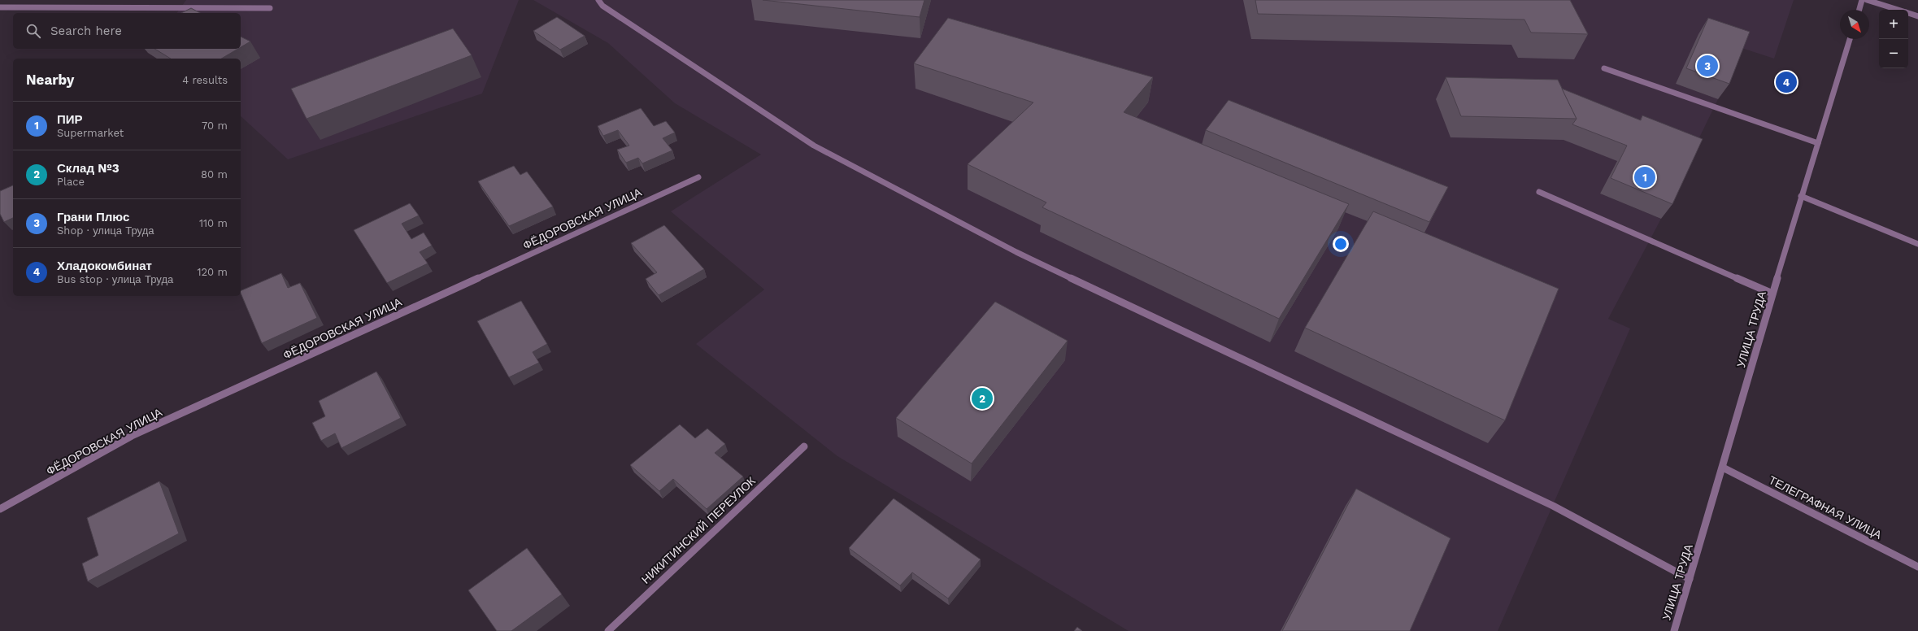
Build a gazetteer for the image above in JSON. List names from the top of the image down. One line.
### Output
{"streets":{"street":["ФЁДОРОВСКАЯ УЛИЦА","УЛИЦА ТРУДА","ТЕЛЕГРАФНАЯ УЛИЦА","НИКИТИНСКИЙ ПЕРЕУЛОК"]},"crossings":[["УЛИЦА ТРУДА","ТЕЛЕГРАФНАЯ УЛИЦА"]],"north":"bottom right","page":{"map_buttons":["+","−"],"search":"Search here","pins":["3","4","1","2"],"heading":["Nearby","4 results"],"list":[{"mark":"1","name":"ПИР","note":"Supermarket","value":"70 m"},{"mark":"2","name":"Склад №3","note":"Place","value":"80 m"},{"mark":"3","name":"Грани Плюс","note":"Shop · улица Труда","value":"110 m"},{"mark":"4","name":"Хладокомбинат","note":"Bus stop · улица Труда","value":"120 m"}]}}
